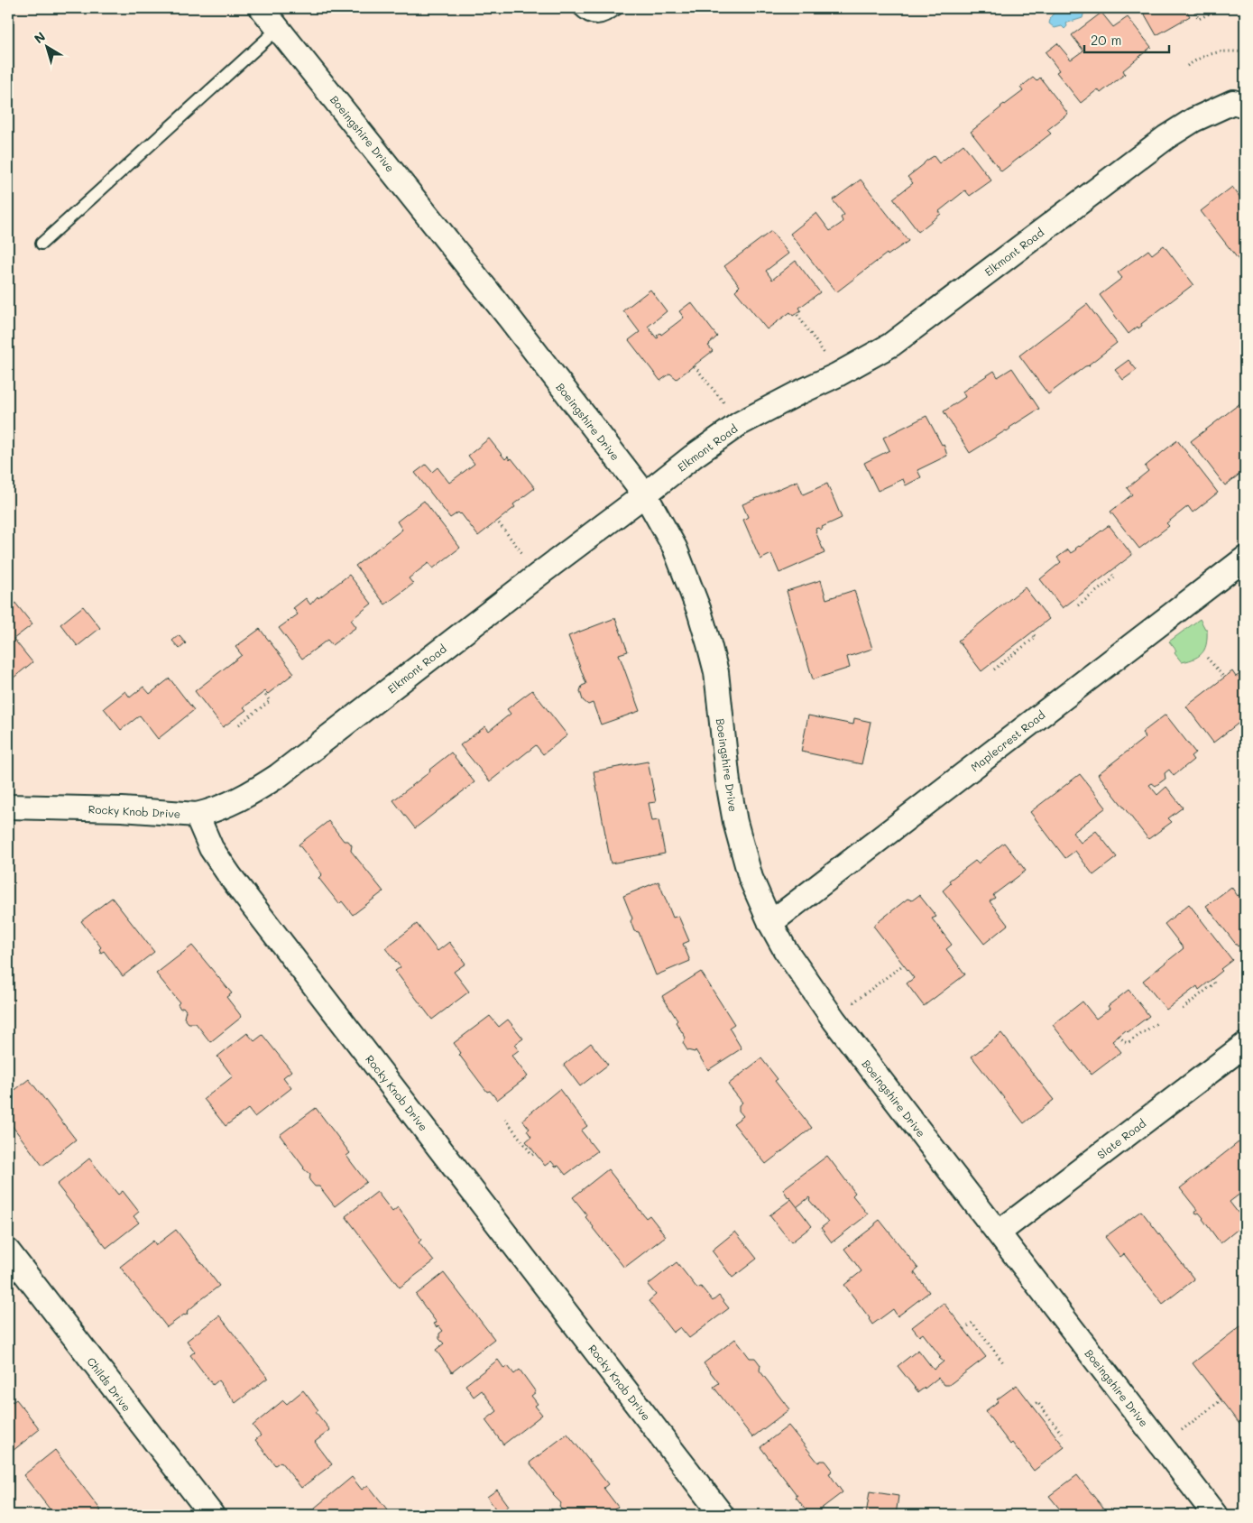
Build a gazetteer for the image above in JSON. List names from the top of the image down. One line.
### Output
{"streets":{"street":["Boeingshire Drive","Elkmont Road","Maplecrest Road","Rocky Knob Drive","Slate Road","Childs Drive"]},"crossings":[["Boeingshire Drive","Elkmont Road"],["Boeingshire Drive","Maplecrest Road"],["Boeingshire Drive","Slate Road"],["Elkmont Road","Rocky Knob Drive"]],"scale_bar":"20 m","north":"top left"}
